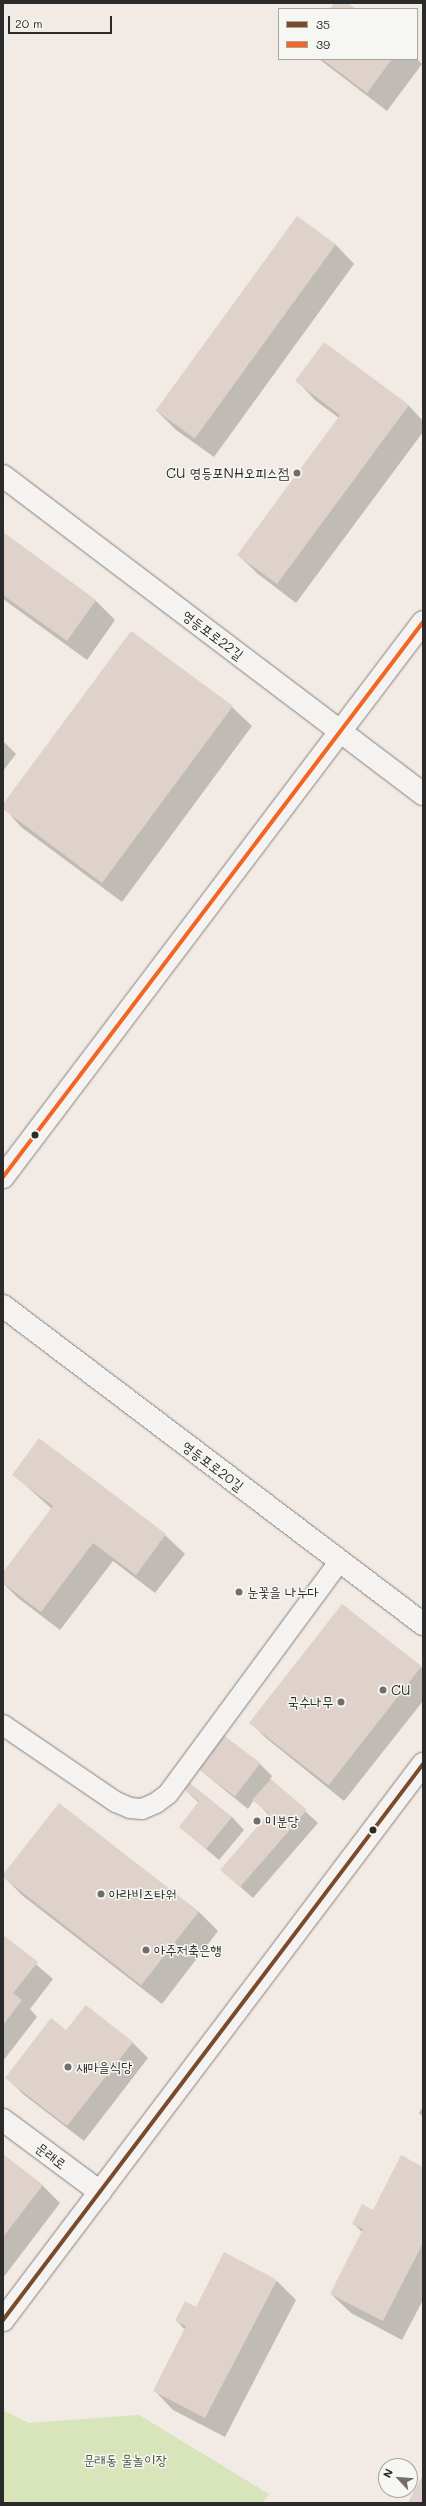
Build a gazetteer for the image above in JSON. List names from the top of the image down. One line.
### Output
{"streets":{"street":["영등포로22길","영등포로20길","문래로"]},"parks":["문래동 물놀이장"],"places":["CU 영등포NH오피스점","눈꽃을 나누다","CU","국수나무","미분당","아라비즈타워","아주저축은행","새마을식당"],"lines":["transit line 39","transit line 35"],"legend":["35","39"],"scale_bar":"20 m","north":"top left"}
